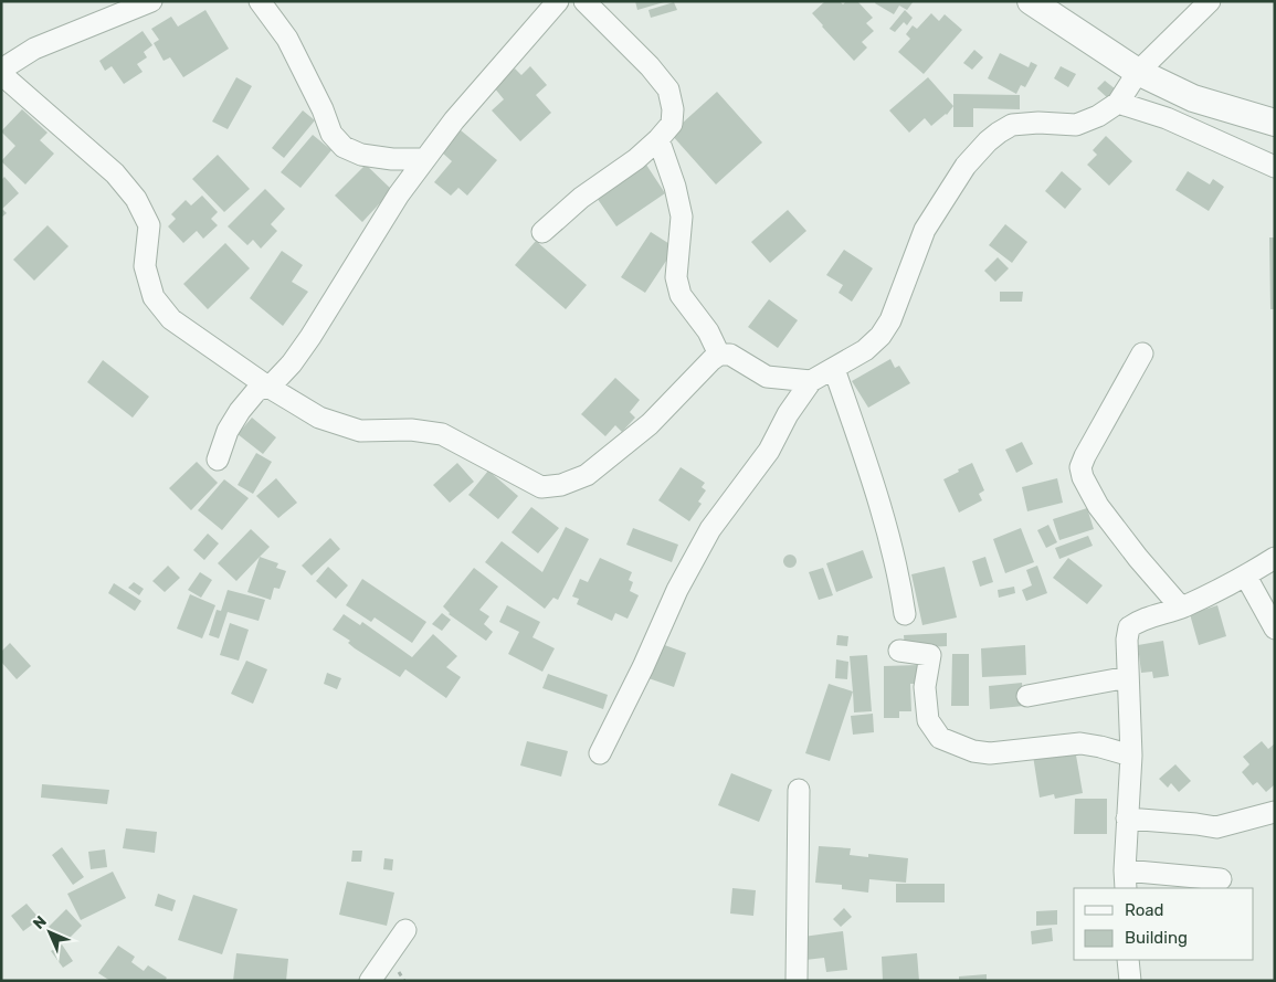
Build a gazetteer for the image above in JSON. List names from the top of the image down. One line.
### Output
{"legend":["Road","Building"],"north":"top left"}
